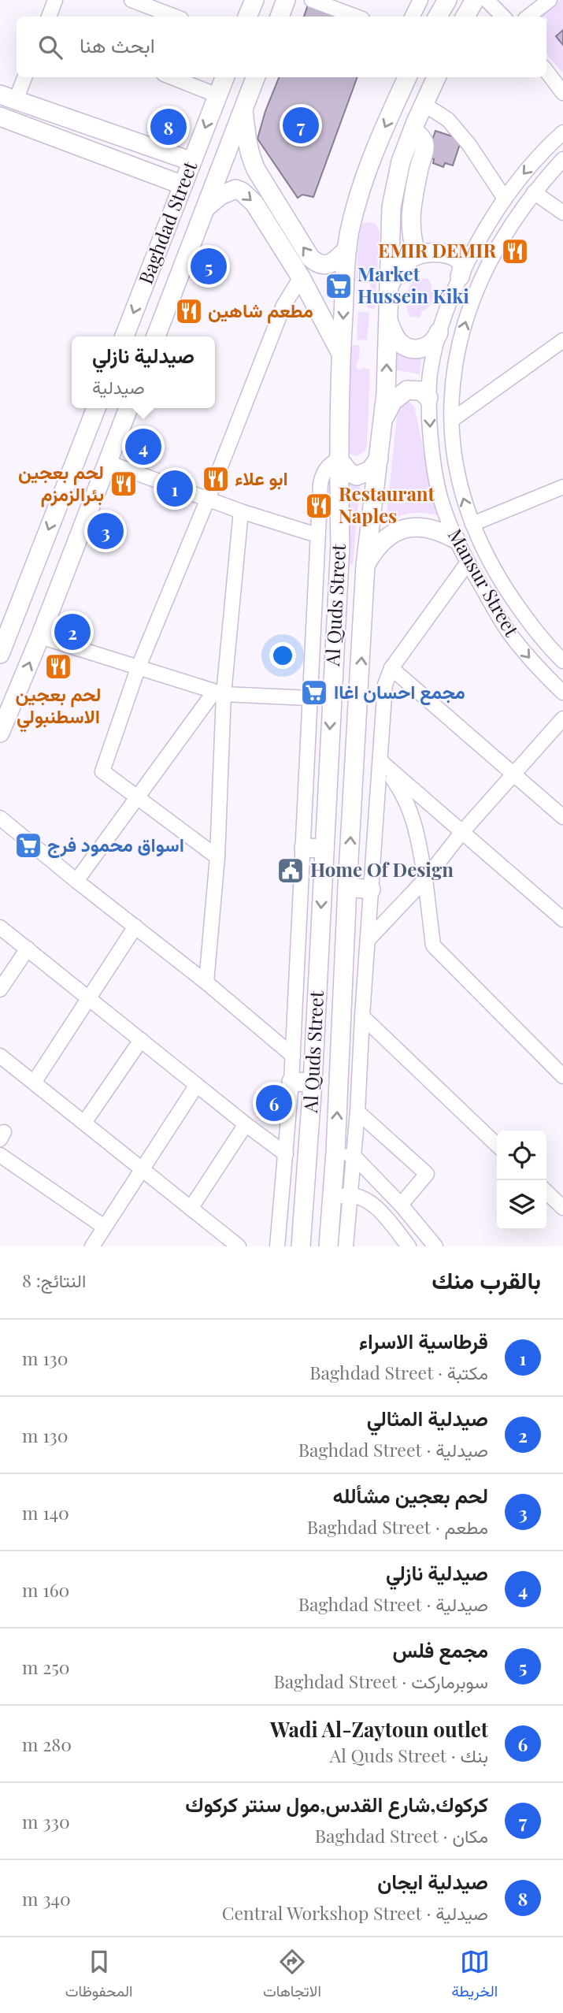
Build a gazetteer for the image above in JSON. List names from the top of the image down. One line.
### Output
{"streets":{"main road":["Baghdad Street","Al Quds Street"],"street":["Mansur Street"]},"crossings":[["Mansur Street","Al Quds Street"]],"places":{"restaurant":["EMIR DEMIR","مطعم شاهين","ابو علاء","لحم بعجين بئرالزمزم","Restaurant Naples","لحم بعجين الاسطنبولي"],"supermarket":["Market Hussein Kiki","مجمع احسان اغاا","اسواق محمود فرج"],"public building":["Home Of Design"]},"page":{"search":"ابحث هنا","pins":["7","8","5","4","1","3","2","6"],"popup":["صيدلية نازلي","صيدلية"],"heading":["بالقرب منك","النتائج: 8"],"list":[{"mark":"1","name":"قرطاسية الاسراء","note":"مكتبة · Baghdad Street","value":"130 m"},{"mark":"2","name":"صيدلية المثالي","note":"صيدلية · Baghdad Street","value":"130 m"},{"mark":"3","name":"لحم بعجين مشألله","note":"مطعم · Baghdad Street","value":"140 m"},{"mark":"4","name":"صيدلية نازلي","note":"صيدلية · Baghdad Street","value":"160 m"},{"mark":"5","name":"مجمع فلس","note":"سوبرماركت · Baghdad Street","value":"250 m"},{"mark":"6","name":"Wadi Al-Zaytoun outlet","note":"بنك · Al Quds Street","value":"280 m"},{"mark":"7","name":"كركوك,شارع القدس,مول سنتر كركوك","note":"مكان · Baghdad Street","value":"330 m"},{"mark":"8","name":"صيدلية ايجان","note":"صيدلية · Central Workshop Street","value":"340 m"}],"nav":["الخريطة","الاتجاهات","المحفوظات"]}}
